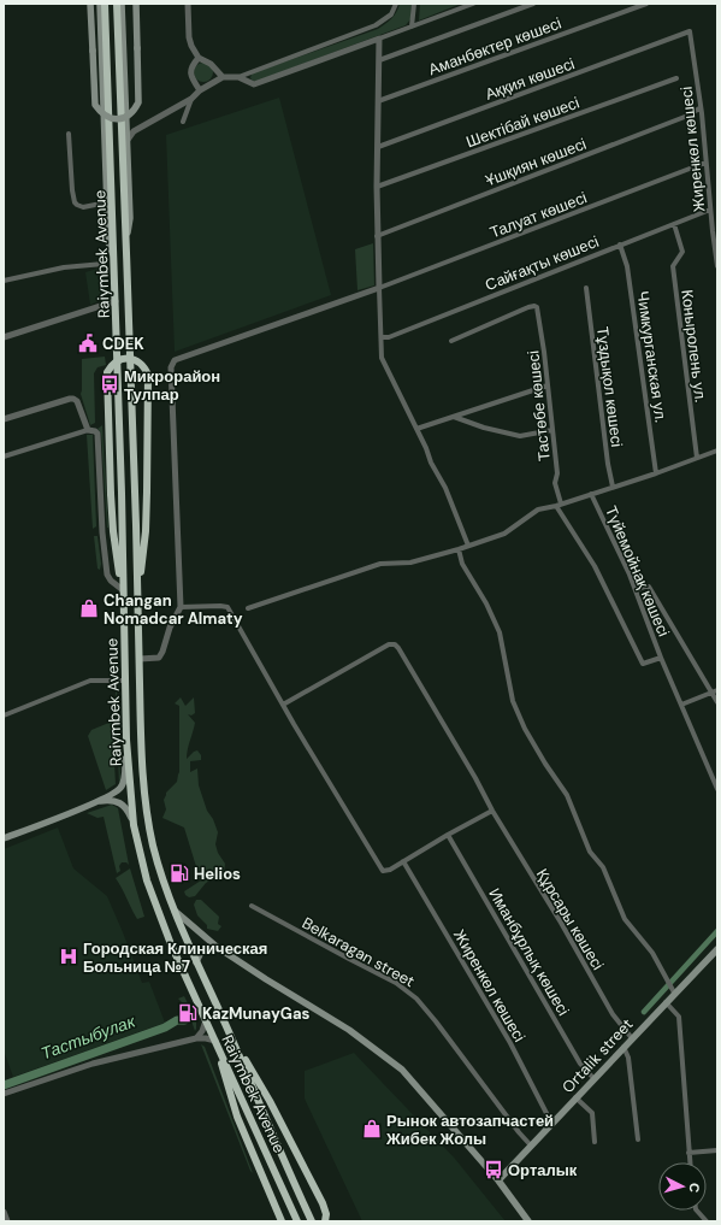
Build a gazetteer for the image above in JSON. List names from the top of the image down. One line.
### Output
{"streets":{"highway":["Raiymbek Avenue"],"main road":["Ortalik street"],"street":["Аманбөктер көшесі","Аққия көшесі","Шектібай көшесі","Жиренкөл көшесі","Ұшқиян көшесі","Талуат көшесі","Сайғақты көшесі","Коныролень ул.","Чимкурганская ул.","Тұздықол көшесі","Тастөбе көшесі","Түйемойнақ көшесі","Құрсары көшесі","Belkaragan street","Иманбұрлық көшесі"]},"crossings":[["Аққия көшесі","Жиренкөл көшесі"],["Жиренкөл көшесі","Ұшқиян көшесі"],["Жиренкөл көшесі","Талуат көшесі"],["Жиренкөл көшесі","Сайғақты көшесі"],["Жиренкөл көшесі","Ortalik street"],["Сайғақты көшесі","Коныролень ул."],["Сайғақты көшесі","Чимкурганская ул."],["Тастөбе көшесі","Түйемойнақ көшесі"],["Құрсары көшесі","Ortalik street"],["Belkaragan street","Ortalik street"],["Иманбұрлық көшесі","Ortalik street"]],"water":["Тастыбулак"],"places":{"public building":["CDEK"],"bus stop":["Микрорайон Тулпар","Орталык"],"shop":["Changan Nomadcar Almaty","Рынок автозапчастей Жибек Жолы"],"fuel station":["Helios","KazMunayGas"],"hospital":["Городская Клиническая Больница №7"]},"north":"right"}
